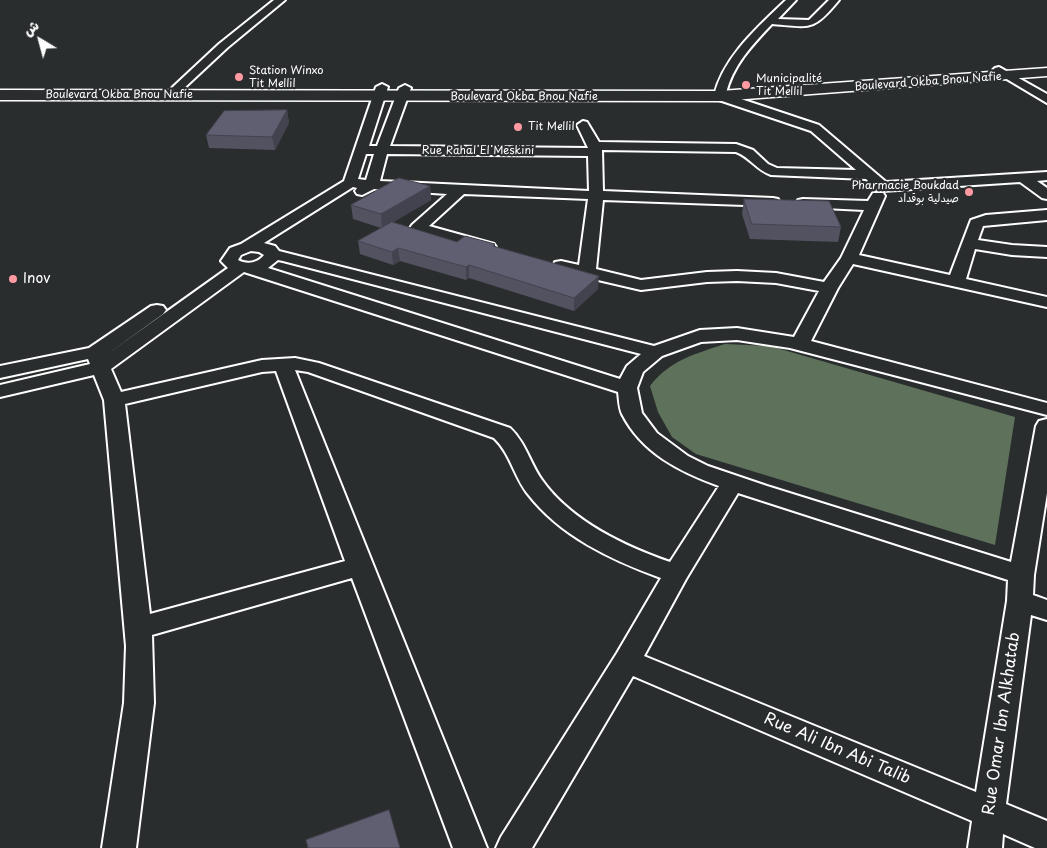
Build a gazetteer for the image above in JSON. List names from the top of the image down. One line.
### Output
{"streets":{"main road":["Boulevard Okba Bnou Nafie"],"street":["Rue Rahal El Meskini","Rue Omar Ibn Alkhatab","Rue Ali Ibn Abi Talib"]},"crossings":[["Rue Omar Ibn Alkhatab","Rue Ali Ibn Abi Talib"]],"places":["Station Winxo Tit Mellil","Municipalité Tit Mellil","Tit Mellil","Pharmacie Boukdad صيدلية بوقداد","Inov"],"north":"top left"}
